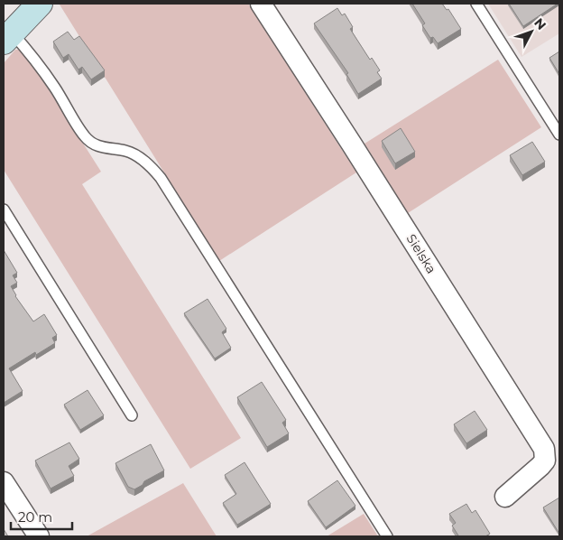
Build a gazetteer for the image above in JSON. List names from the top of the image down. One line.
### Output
{"streets":{"street":["Sielska"]},"scale_bar":"20 m","north":"top right"}
